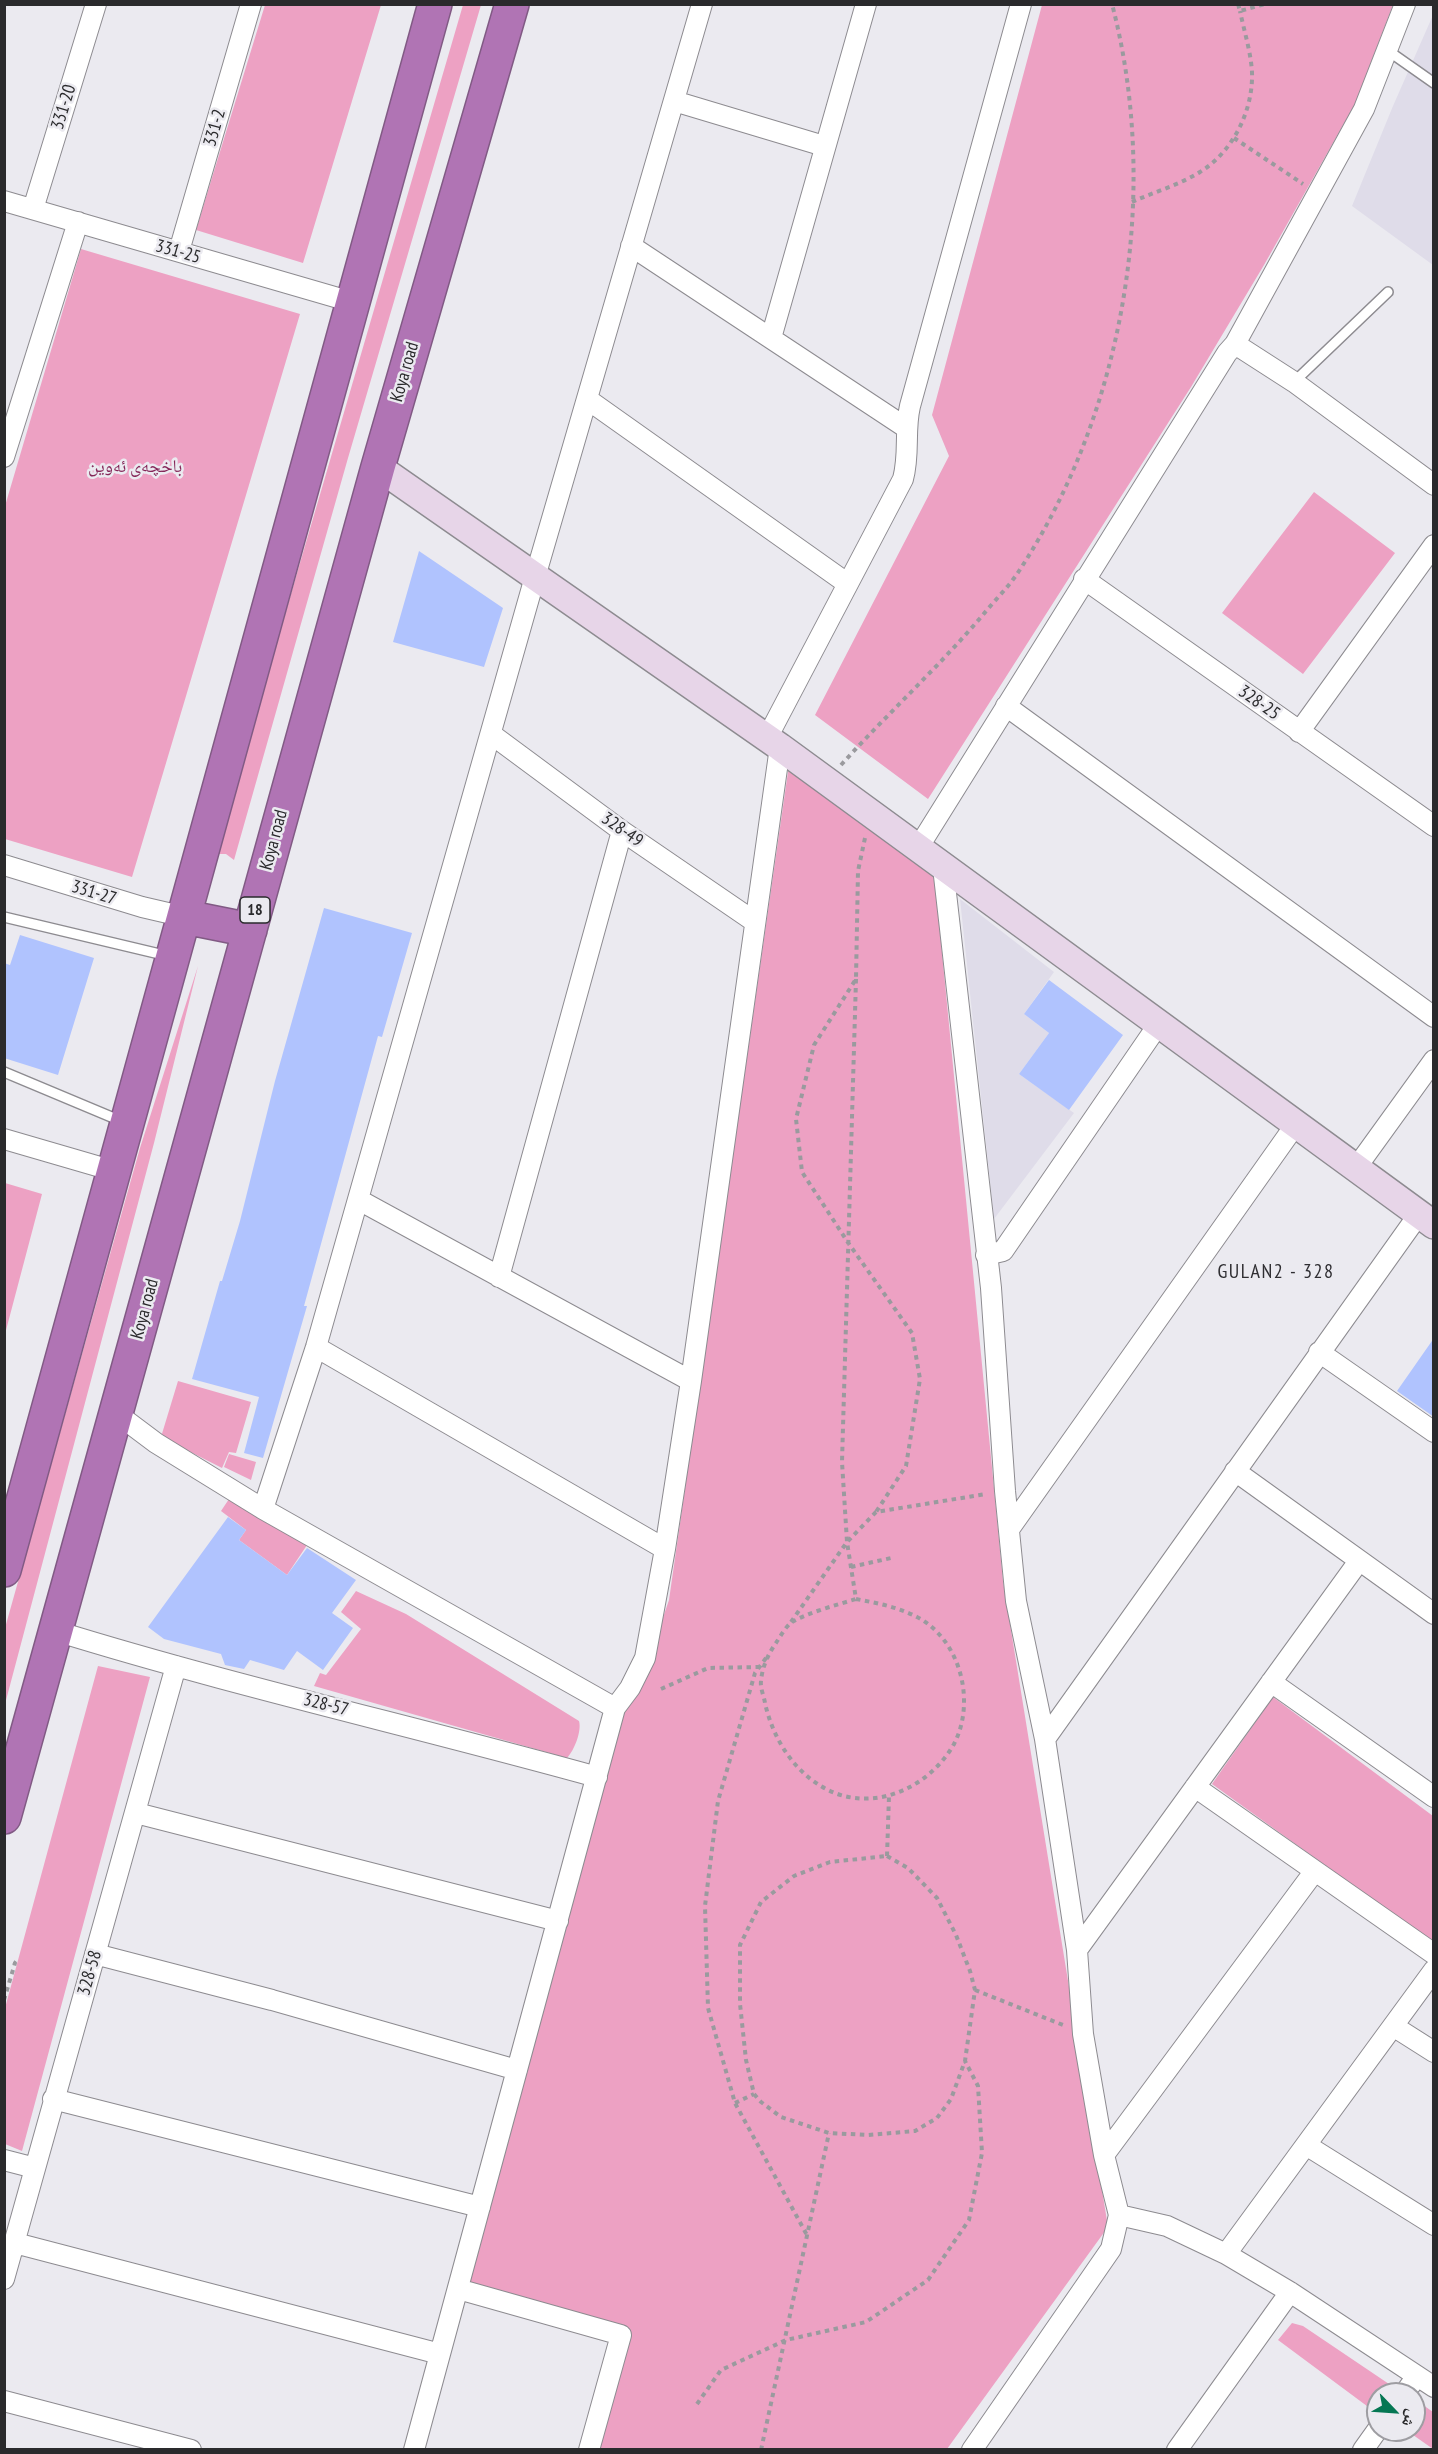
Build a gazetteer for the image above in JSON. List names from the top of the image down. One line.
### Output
{"streets":{"highway":["Koya road","18"],"street":["331-20","331-2","331-25","328-25","328-49","331-27","328-57","328-58"]},"crossings":[["331-20","331-25"],["331-2","331-25"],["Koya road","328-57"],["328-57","328-58"]],"districts":["GULAN2 - 328"],"parks":["باخچەی ئەوین"],"north":"bottom right"}
